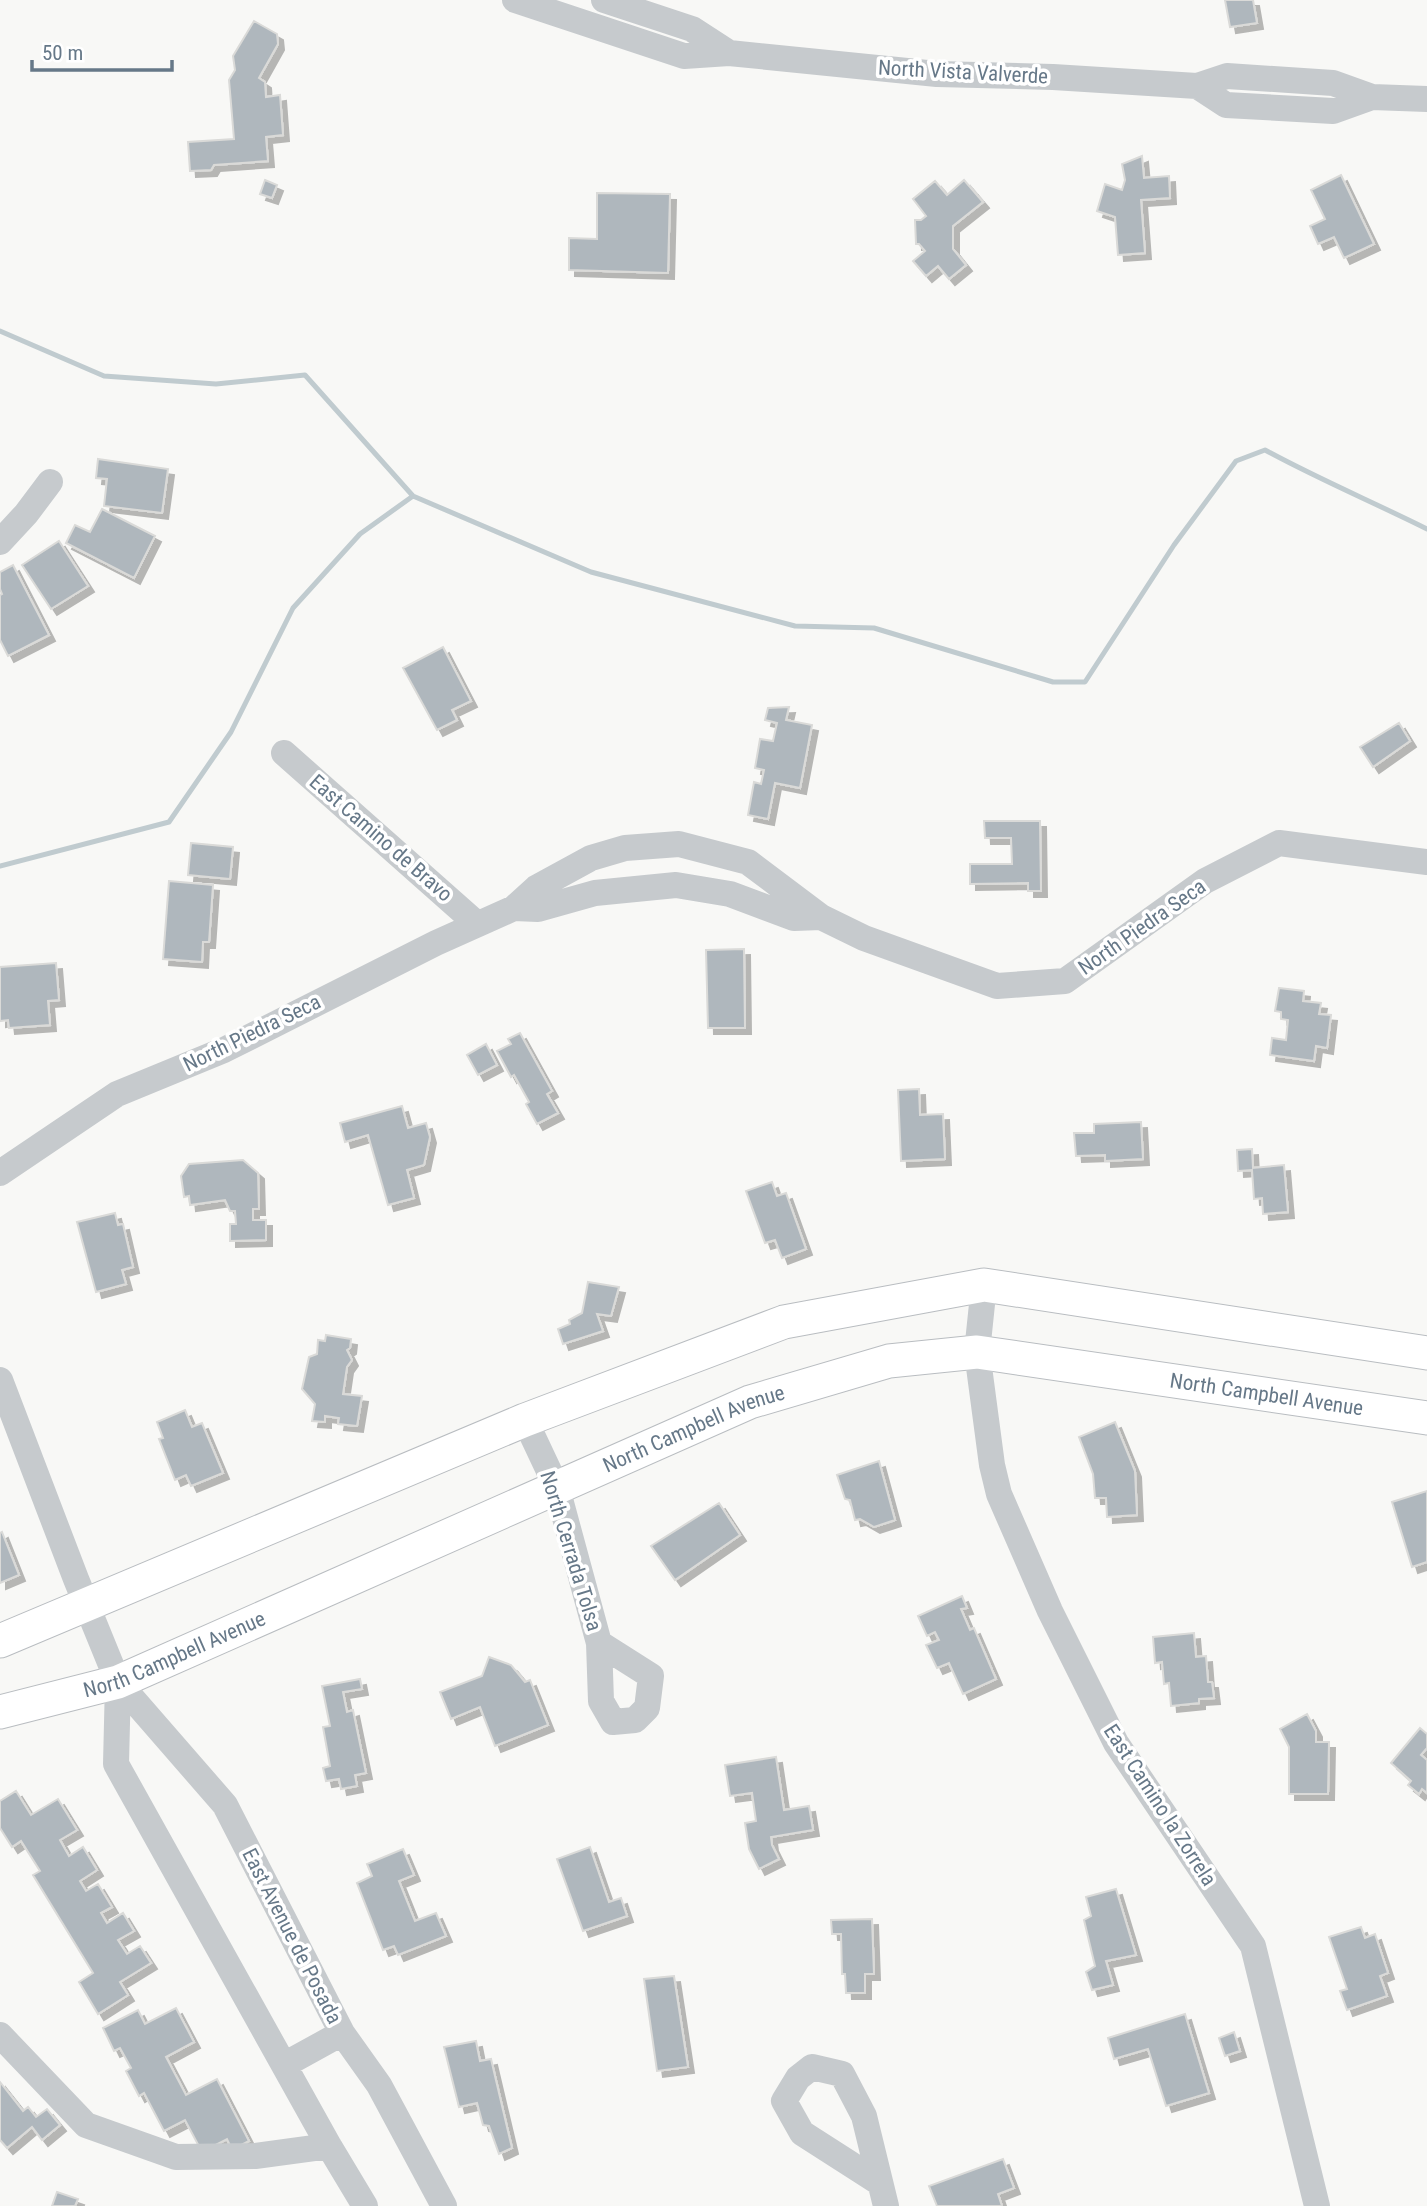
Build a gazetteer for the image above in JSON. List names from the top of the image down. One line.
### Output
{"streets":{"main road":["North Campbell Avenue"],"street":["North Vista Valverde","East Camino de Bravo","North Piedra Seca","North Cerrada Tolsa","East Camino la Zorrela","East Avenue de Posada"]},"crossings":[["East Camino de Bravo","North Piedra Seca"],["North Campbell Avenue","North Cerrada Tolsa"],["North Campbell Avenue","East Camino la Zorrela"],["North Campbell Avenue","East Avenue de Posada"]],"scale_bar":"50 m"}
